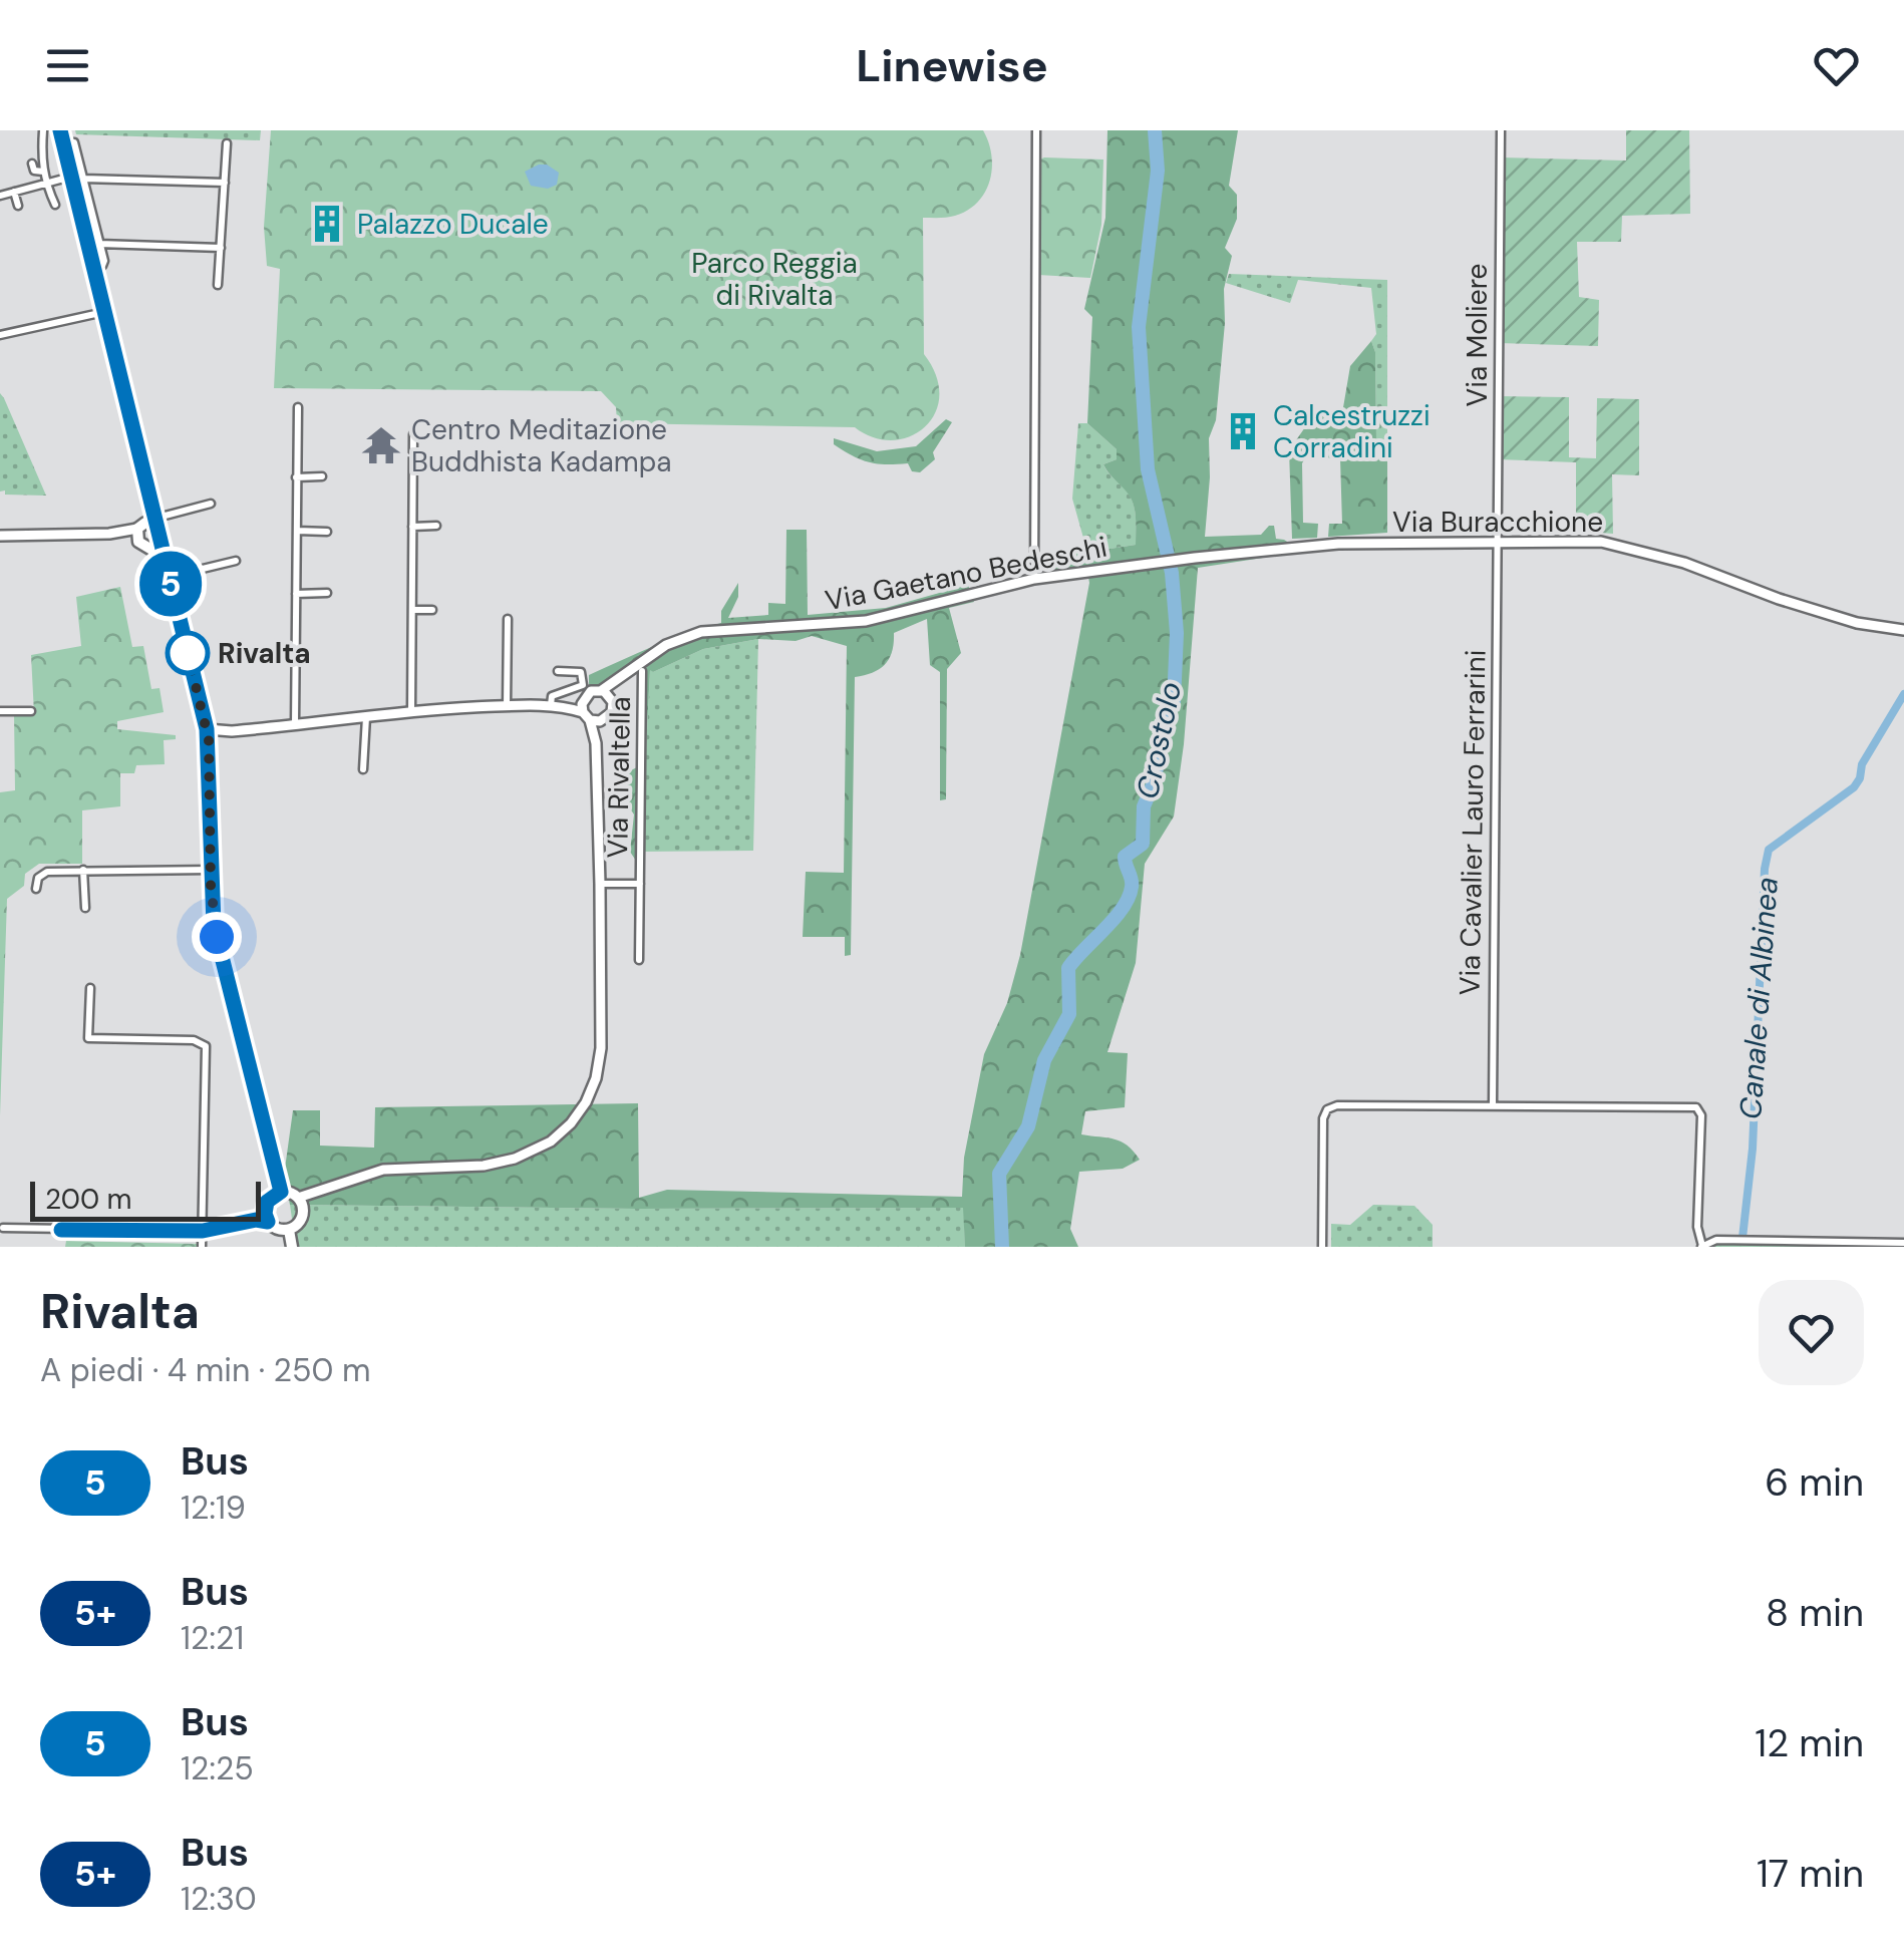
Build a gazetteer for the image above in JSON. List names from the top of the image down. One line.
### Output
{"streets":{"main road":["Via Buracchione","Via Gaetano Bedeschi"],"street":["Via Moliere","Via Rivaltella","Via Cavalier Lauro Ferrarini"]},"crossings":[["Via Moliere","Via Buracchione"],["Via Moliere","Via Cavalier Lauro Ferrarini"],["Via Buracchione","Via Gaetano Bedeschi"],["Via Buracchione","Via Cavalier Lauro Ferrarini"],["Via Gaetano Bedeschi","Via Rivaltella"]],"water":["Crostolo","Canale di Albinea"],"parks":["Parco Reggia di Rivalta"],"places":{"building":["Palazzo Ducale","Calcestruzzi Corradini"],"temple":["Centro Meditazione Buddhista Kadampa"],"other":["Rivalta"]},"lines":["bus line 5"],"scale_bar":"200 m","page":{"header":"Linewise","on_map":"5","scale":"200 m","heading":["Rivalta","A piedi · 4 min · 250 m"],"list":[{"mark":"5","name":"Bus","note":"12:19","value":"6 min"},{"mark":"5+","name":"Bus","note":"12:21","value":"8 min"},{"mark":"5","name":"Bus","note":"12:25","value":"12 min"},{"mark":"5+","name":"Bus","note":"12:30","value":"17 min"}]}}
